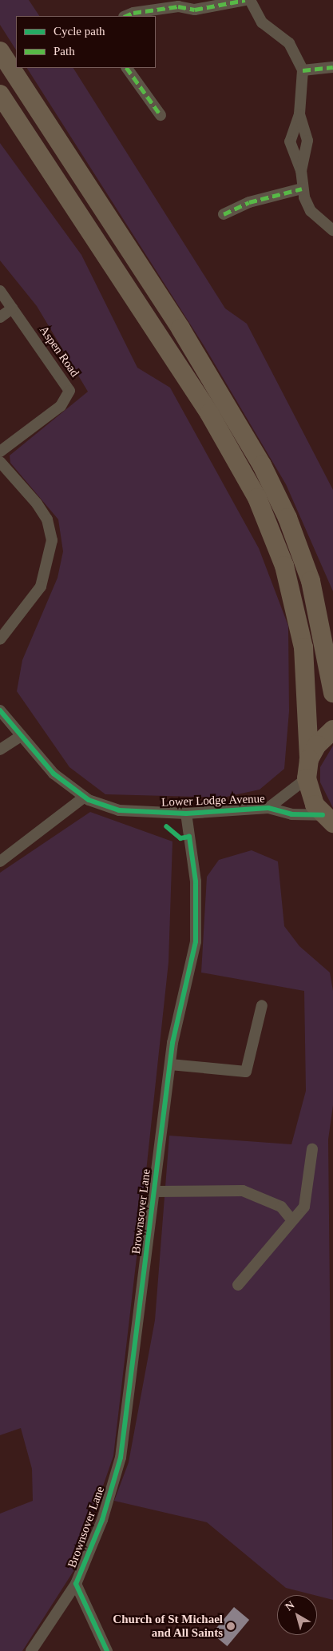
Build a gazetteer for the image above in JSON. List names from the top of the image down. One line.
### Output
{"streets":{"street":["Aspen Road","Lower Lodge Avenue","Brownsover Lane"]},"crossings":[["Lower Lodge Avenue","Brownsover Lane"]],"places":["Church of St Michael and All Saints"],"legend":["Cycle path","Path"],"north":"top left"}
